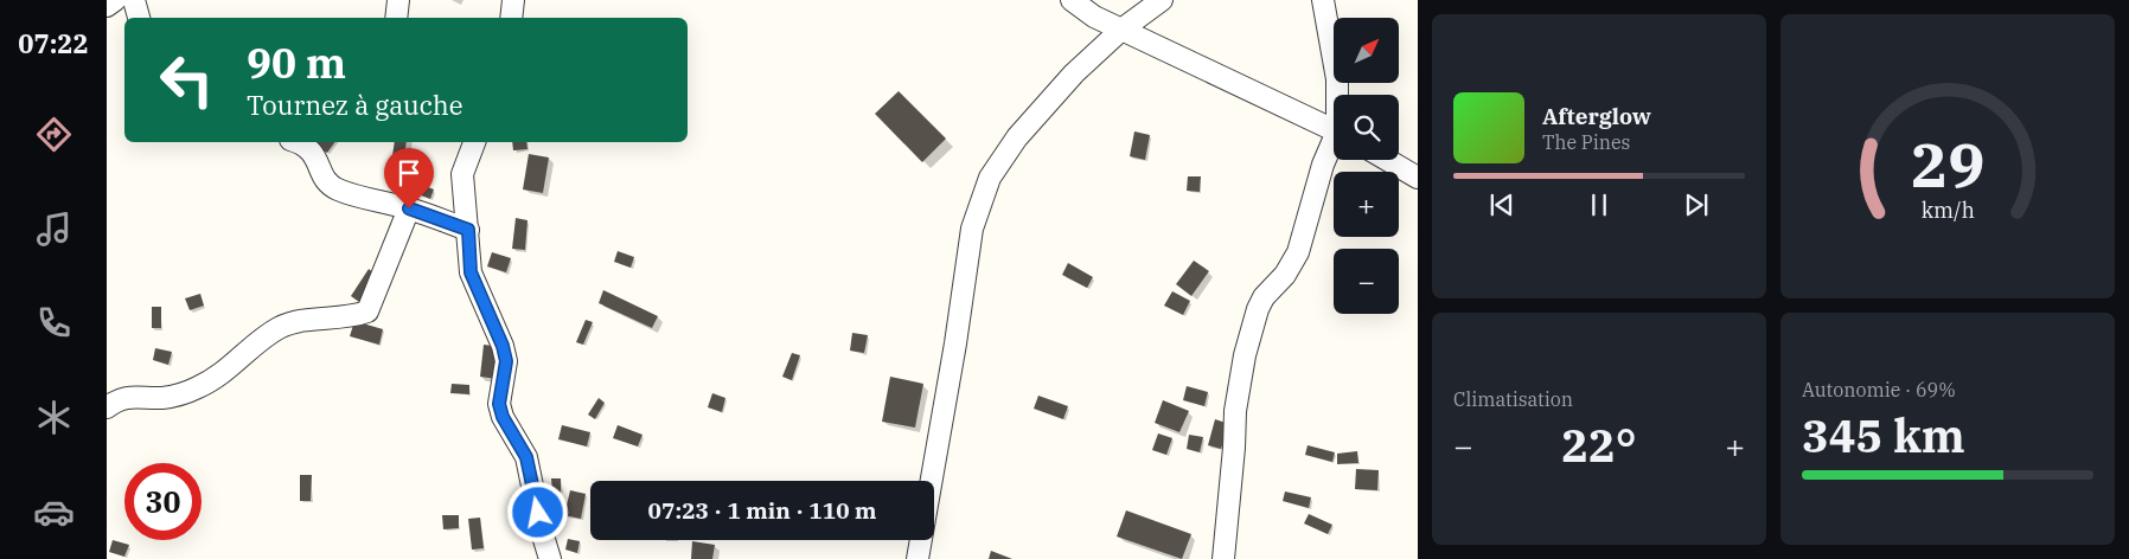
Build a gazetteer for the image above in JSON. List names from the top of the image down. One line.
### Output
{"north":"top right","page":{"tabs":"07:22","map_buttons":["+","−"],"turn":["90 m","Tournez à gauche"],"song":["Afterglow","The Pines"],"tile":["Climatisation",["Autonomie · 69%","345 km"]],"heat":["−","22°","+"],"limit":"30","trip":"07:23 · 1 min · 110 m","gauge":["29","km/h"]}}
